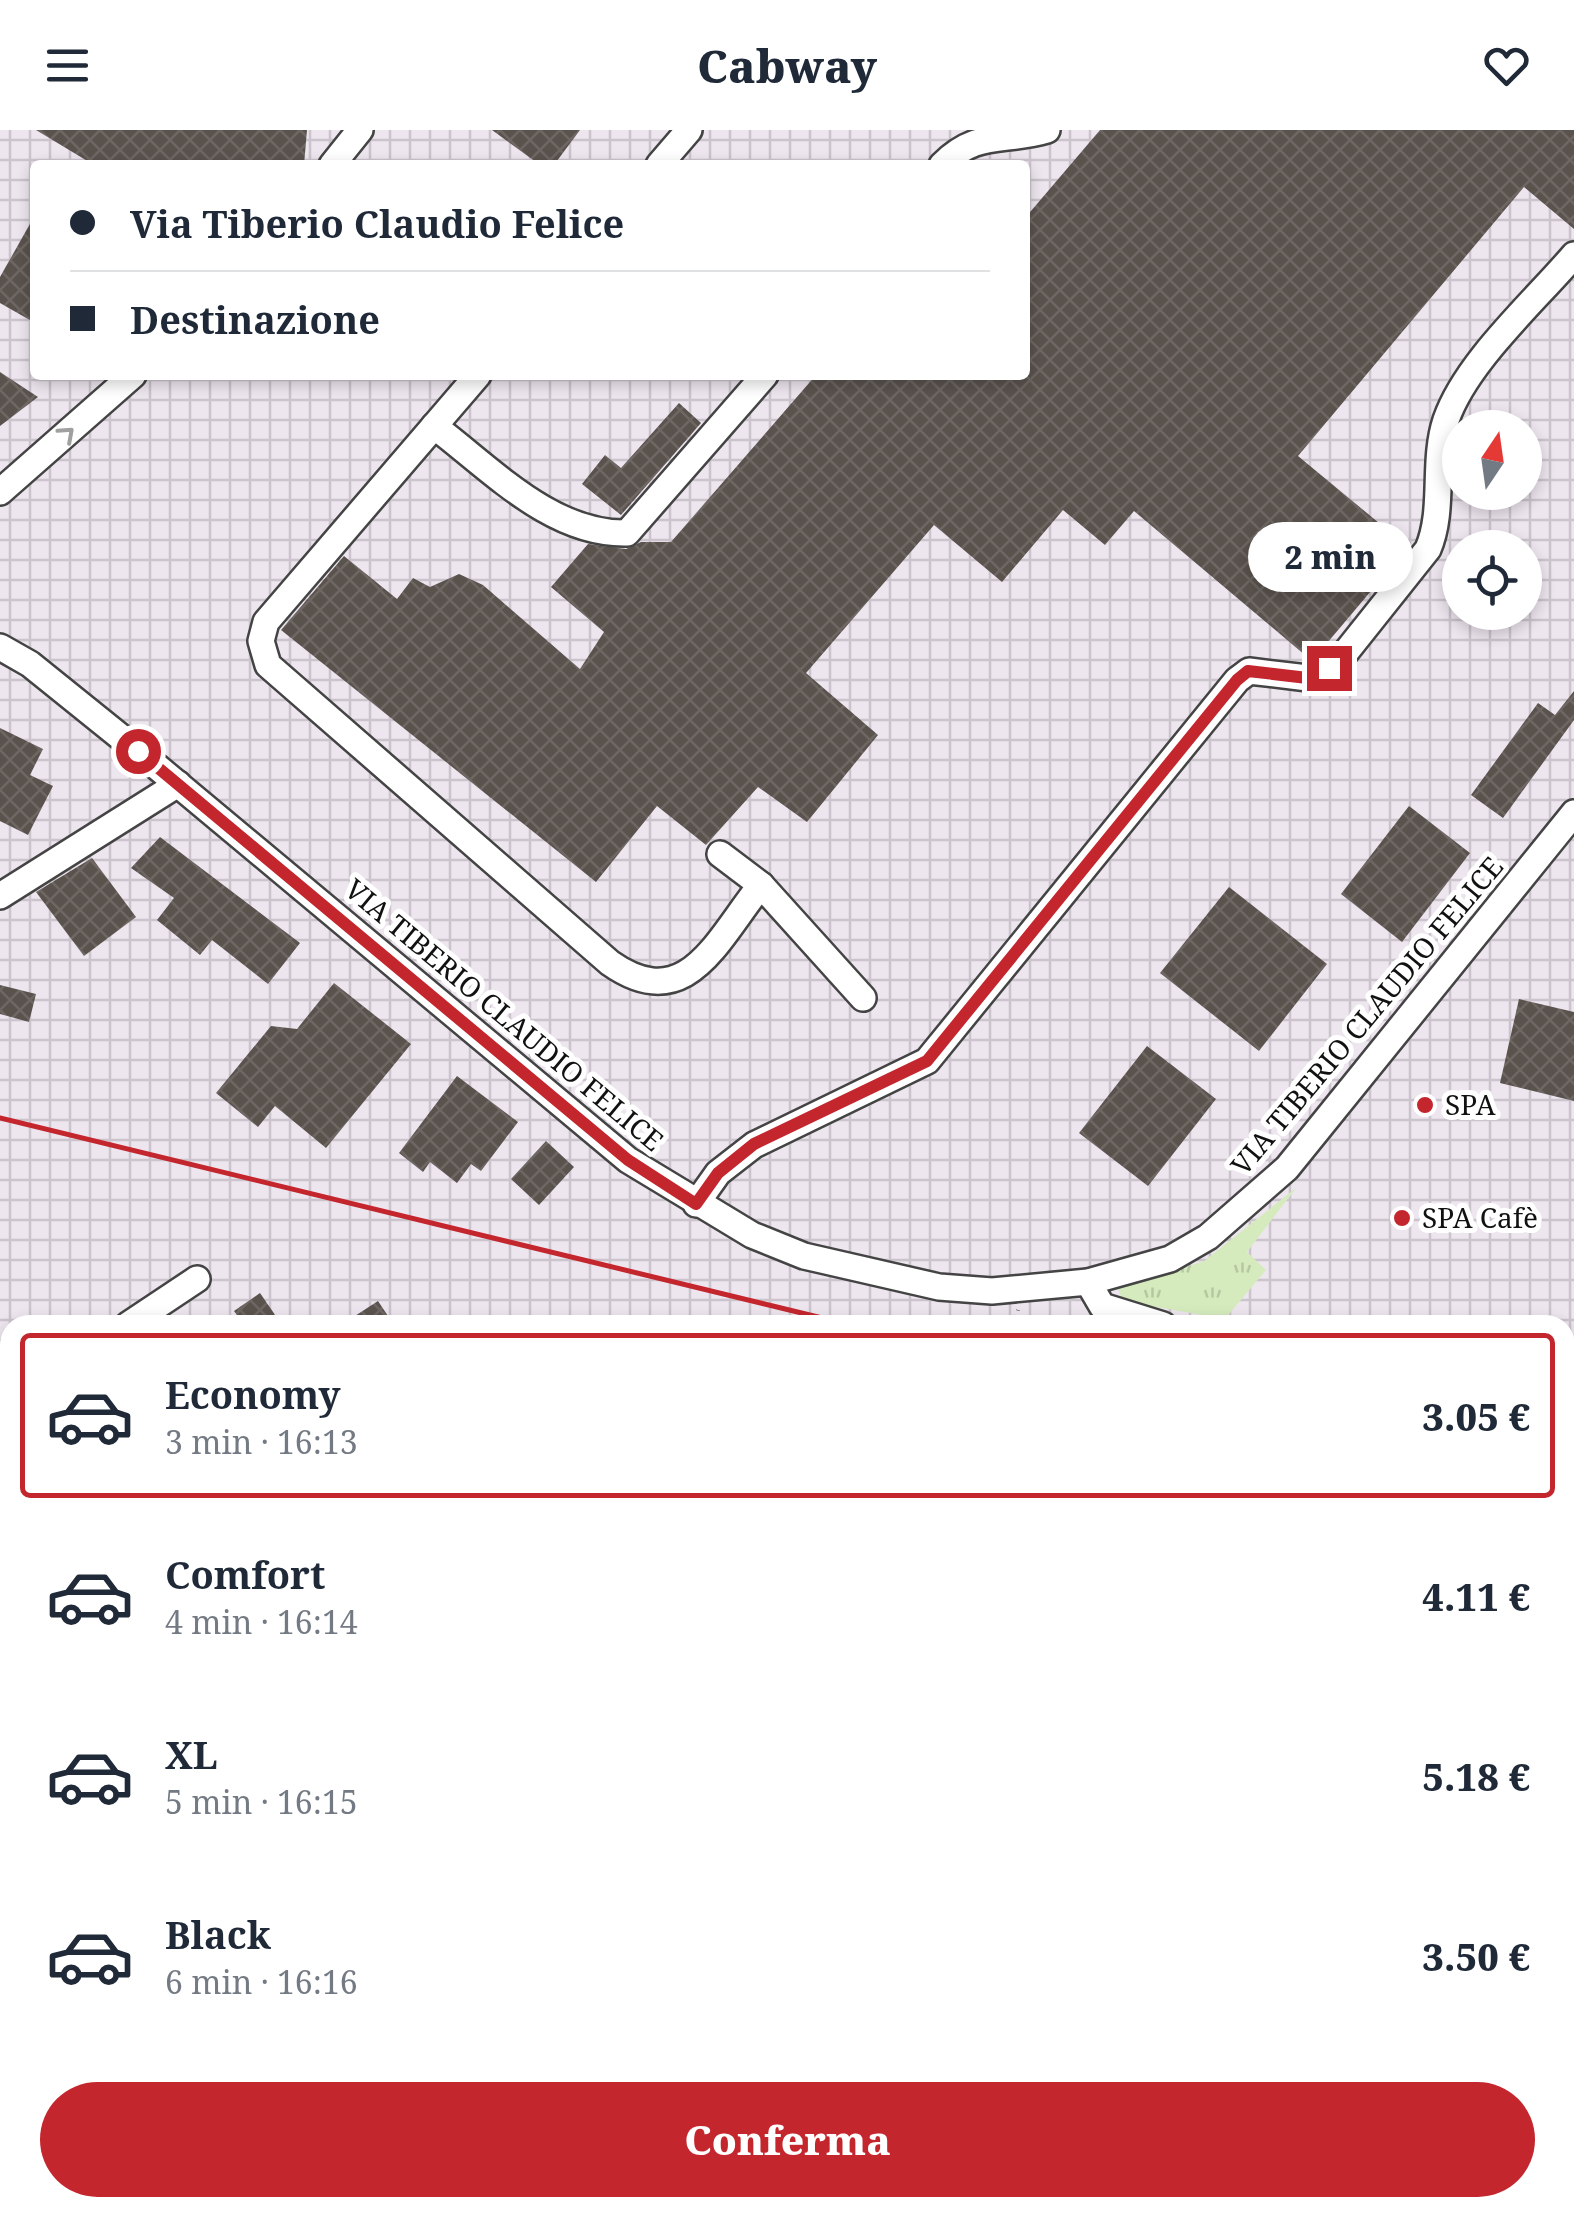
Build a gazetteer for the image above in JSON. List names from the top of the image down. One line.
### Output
{"streets":{"street":["VIA TIBERIO CLAUDIO FELICE"]},"places":["SPA","SPA Cafè"],"north":"top","page":{"header":"Cabway","banner":["Via Tiberio Claudio Felice","Destinazione"],"bubble":"2 min","list":[{"name":"Economy","note":"3 min · 16:13","value":"3.05 €"},{"name":"Comfort","note":"4 min · 16:14","value":"4.11 €"},{"name":"XL","note":"5 min · 16:15","value":"5.18 €"},{"name":"Black","note":"6 min · 16:16","value":"3.50 €"}],"buttons":"Conferma"}}
